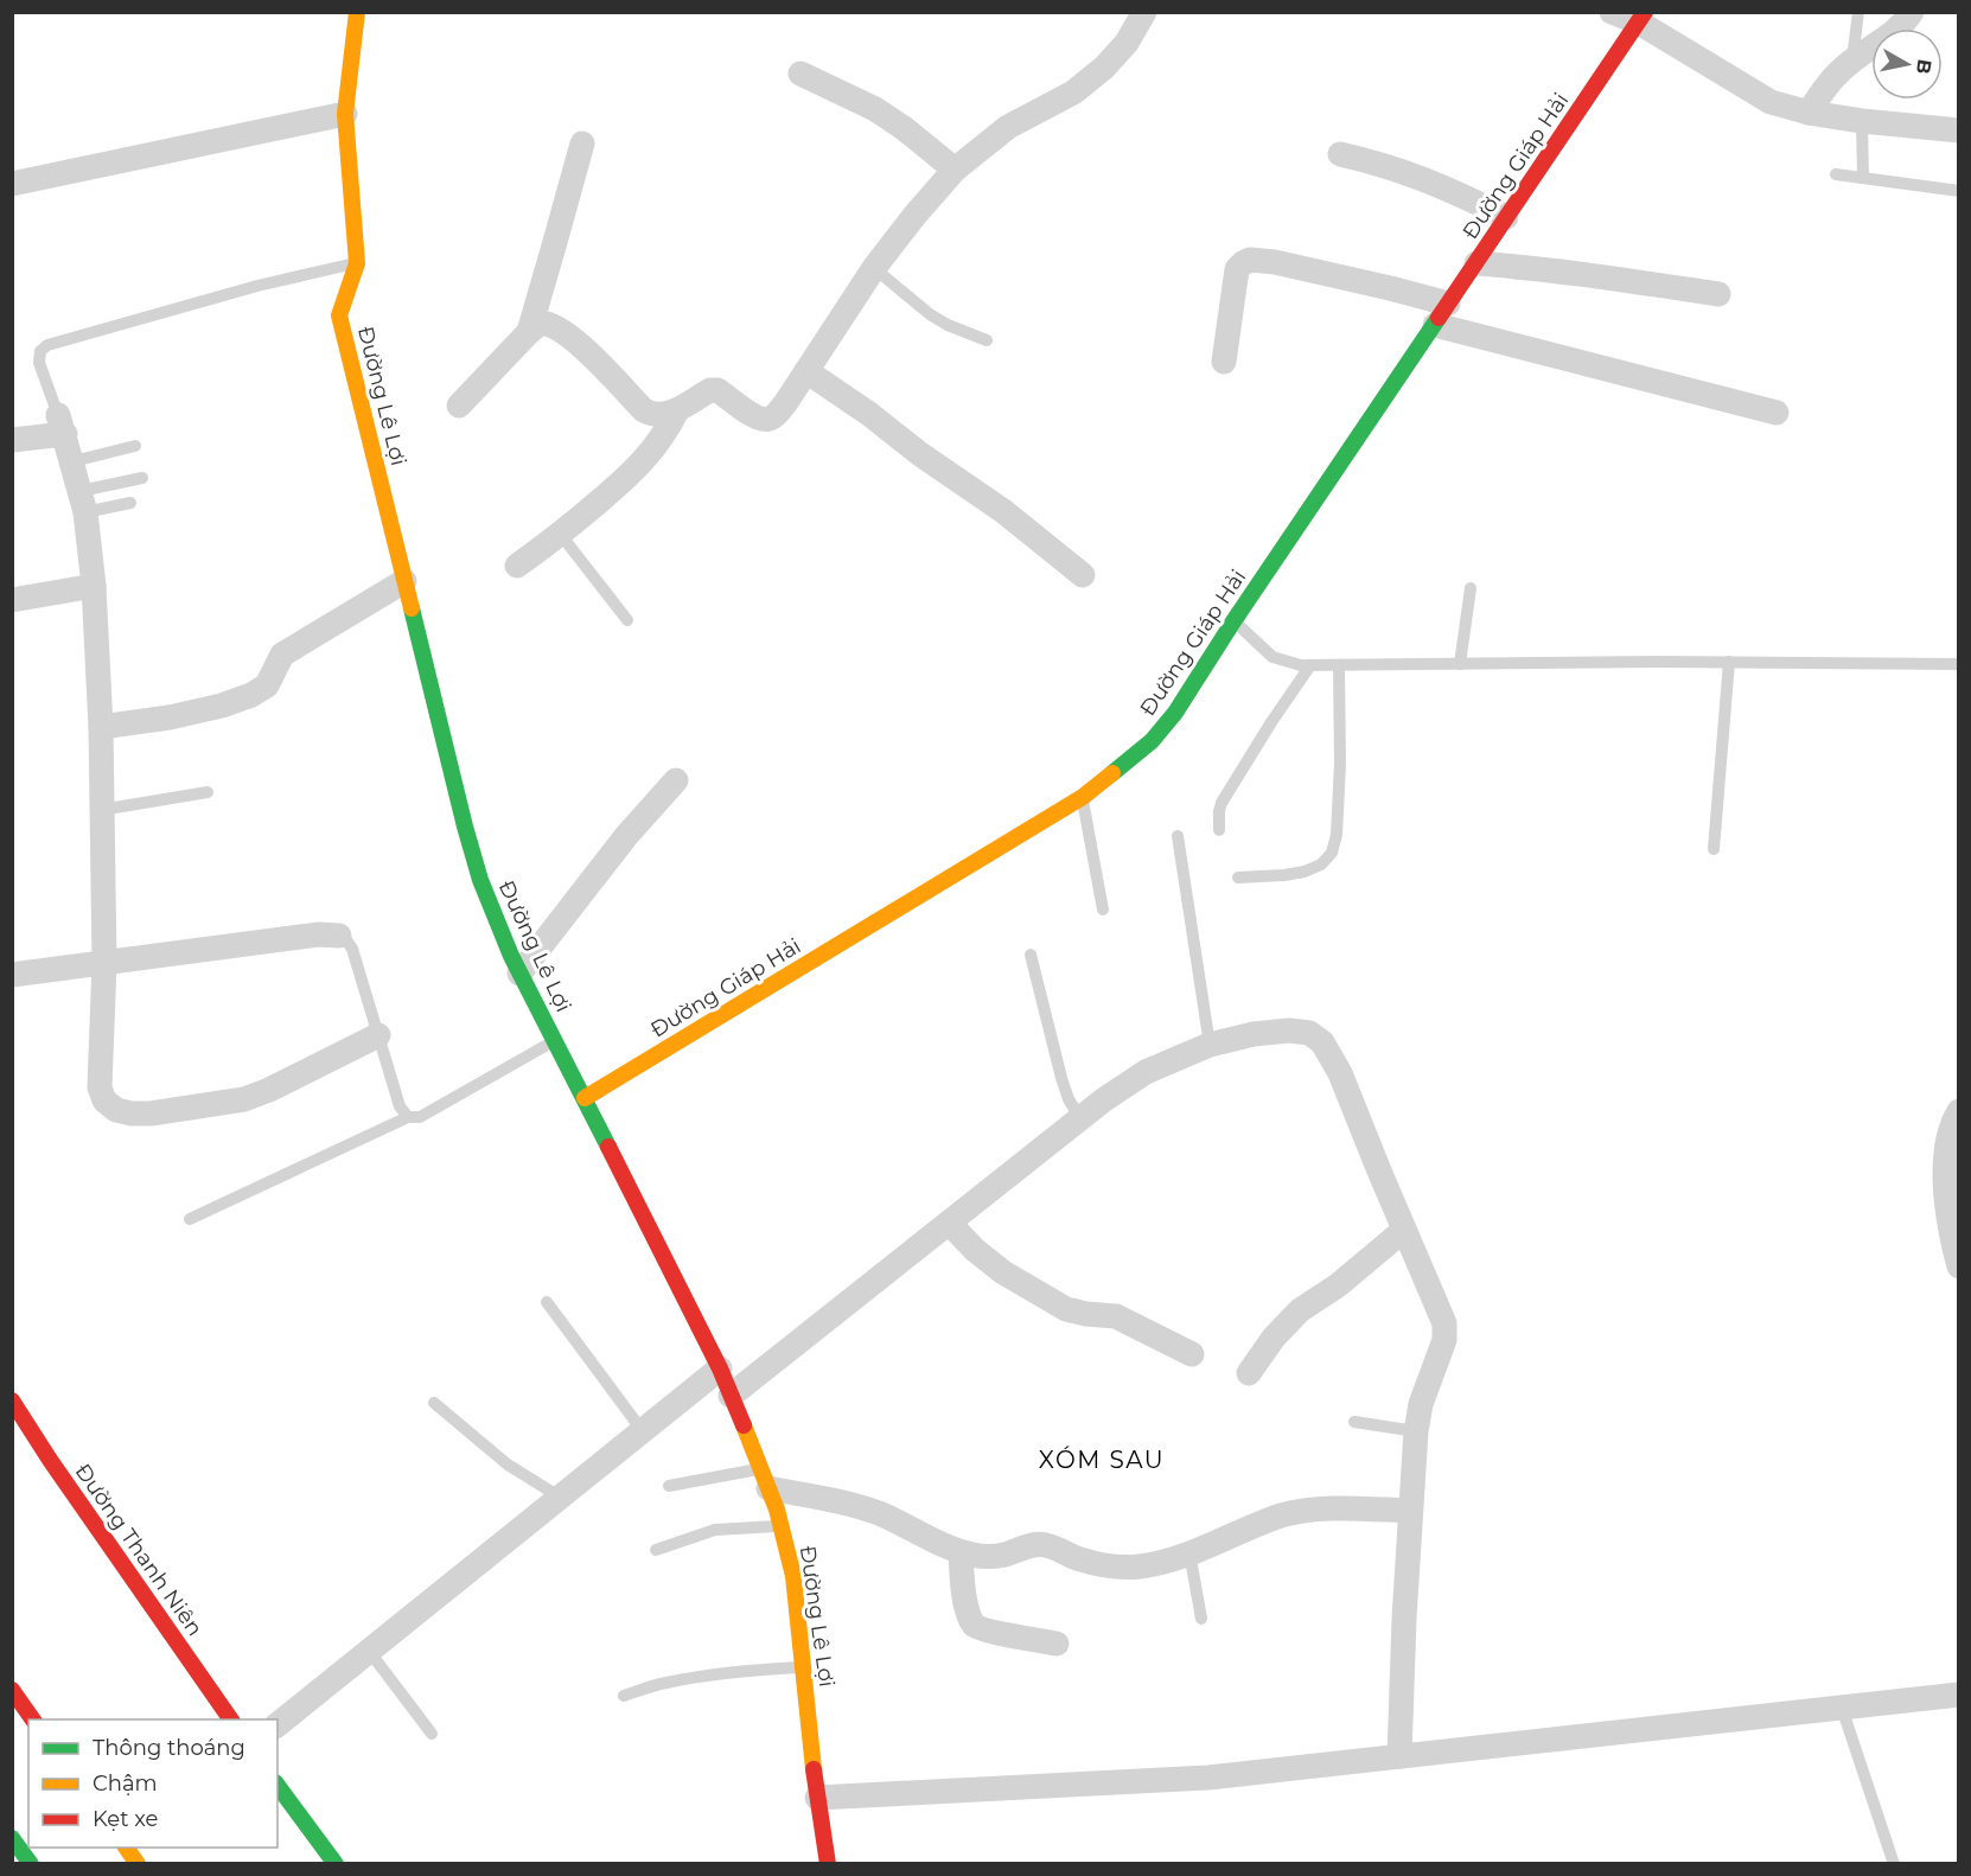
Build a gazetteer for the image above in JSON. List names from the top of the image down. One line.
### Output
{"streets":{"main road":["Đường Giáp Hải","Đường Lê Lợi","Đường Thanh Niên"]},"crossings":[["Đường Giáp Hải","Đường Lê Lợi"]],"districts":["XÓM SAU"],"legend":["Thông thoáng","Chậm","Kẹt xe"],"north":"right"}
